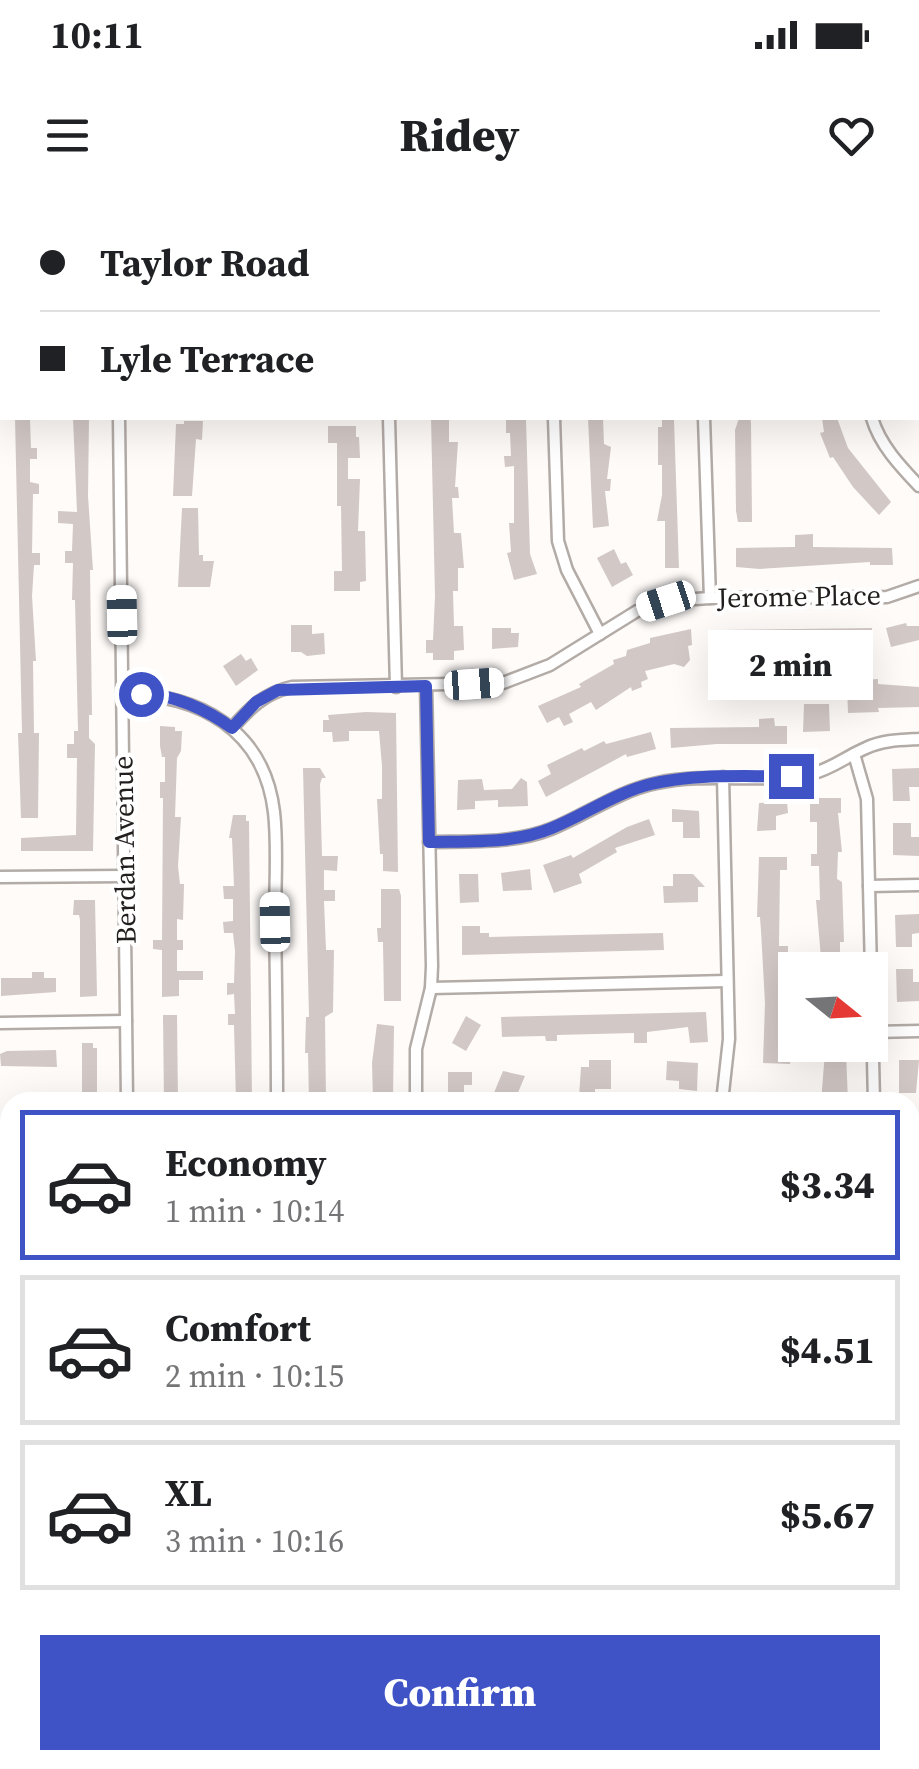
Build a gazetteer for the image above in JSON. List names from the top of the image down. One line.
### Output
{"streets":{"street":["Jerome Place","Berdan Avenue"]},"north":"right","page":{"status":"10:11","header":"Ridey","banner":["Taylor Road","Lyle Terrace"],"bubble":"2 min","list":[{"name":"Economy","note":"1 min · 10:14","value":"$3.34"},{"name":"Comfort","note":"2 min · 10:15","value":"$4.51"},{"name":"XL","note":"3 min · 10:16","value":"$5.67"}],"buttons":"Confirm"}}
